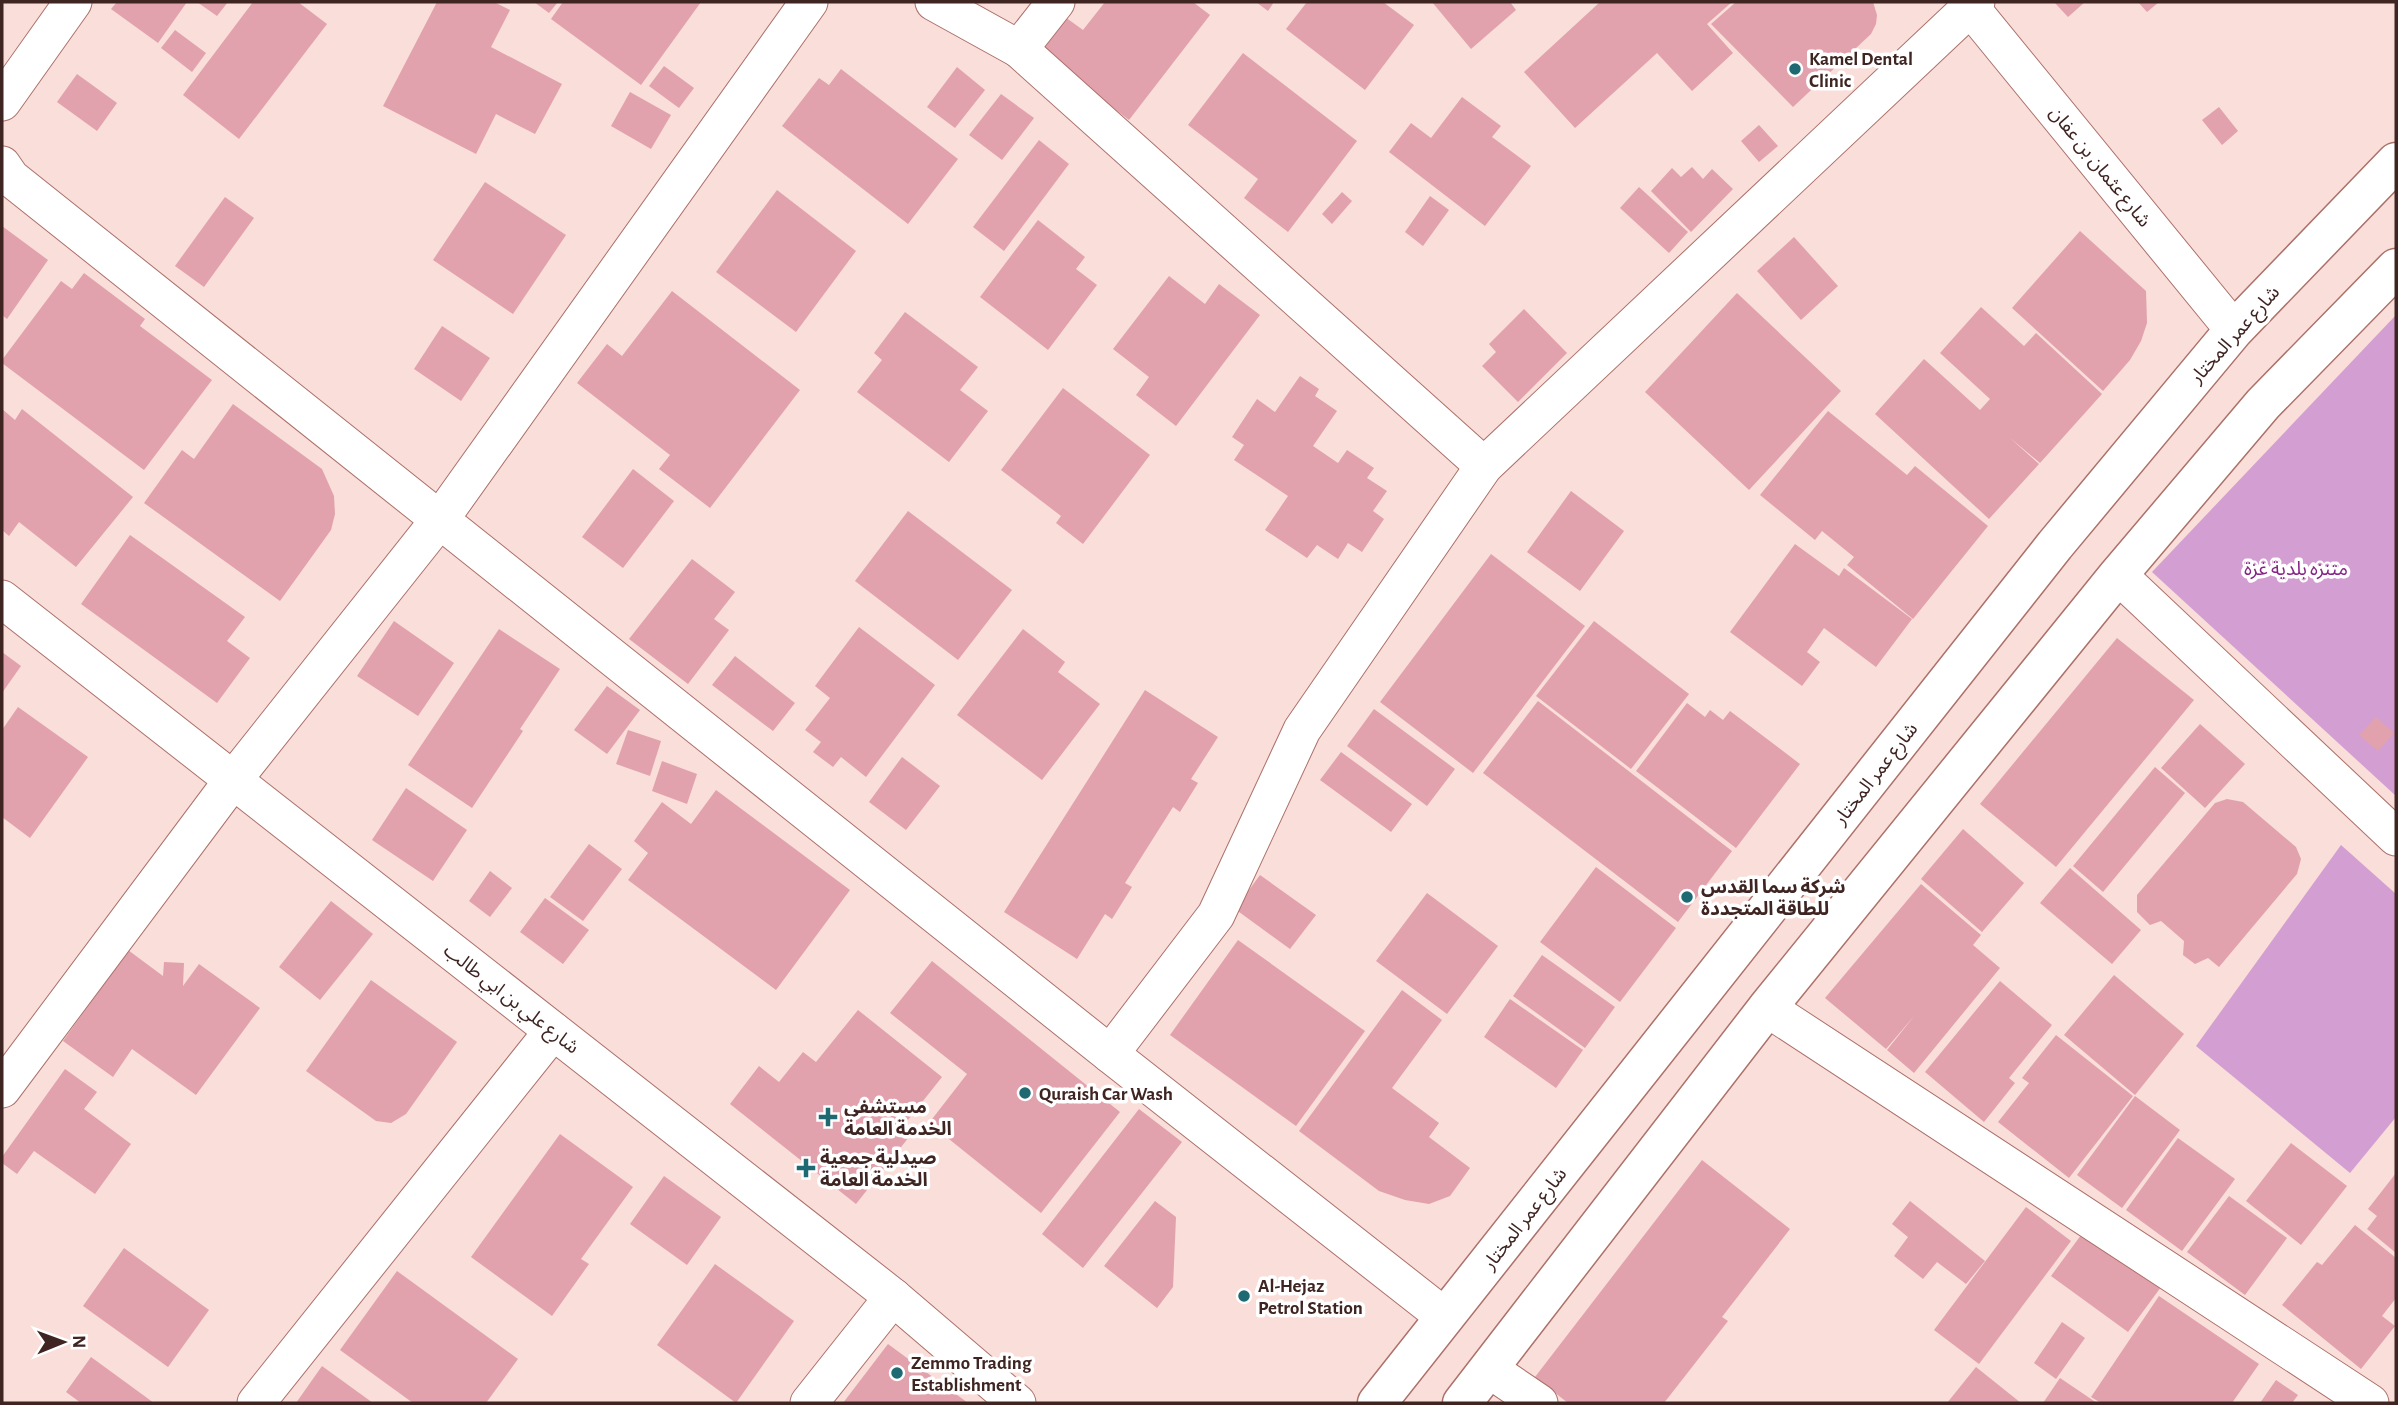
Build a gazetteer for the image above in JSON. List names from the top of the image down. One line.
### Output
{"streets":{"main road":["شارع عمر المختار"],"street":["شارع عثمان بن عفان","شارع علي بن ابي طالب"]},"crossings":[["شارع عثمان بن عفان","شارع عمر المختار"]],"parks":["متنزه بلدية غزة"],"places":{"other":["Kamel Dental Clinic","شركة سما القدس للطاقة المتجددة","Quraish Car Wash","Al-Hejaz Petrol Station","Zemmo Trading Establishment"],"health":["مستشفى الخدمة العامة","صيدلية جمعية الخدمة العامة"]},"north":"right"}
